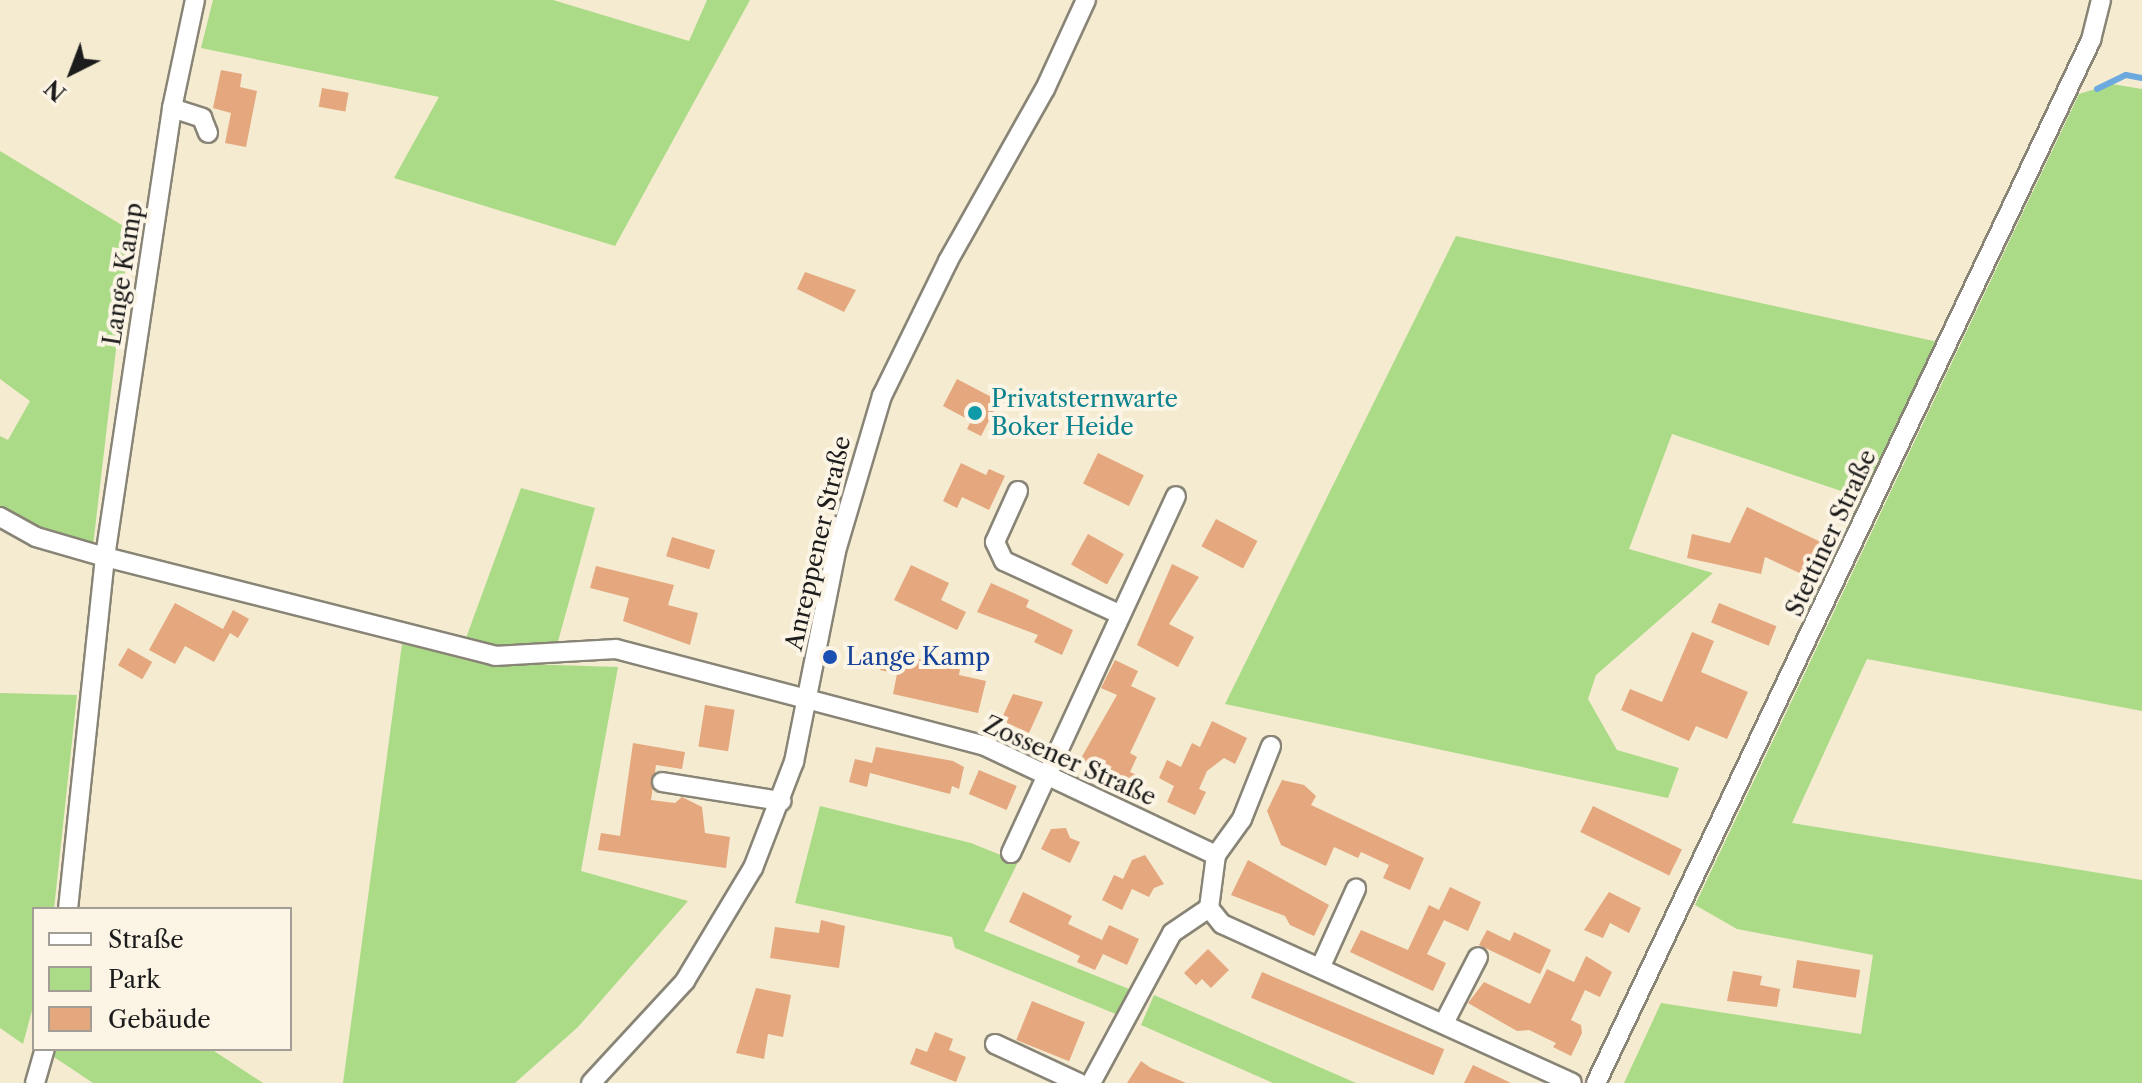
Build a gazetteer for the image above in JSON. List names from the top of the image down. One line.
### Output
{"streets":{"street":["Lange Kamp","Stettiner Straße","Anreppener Straße","Zossener Straße"]},"crossings":[["Anreppener Straße","Zossener Straße"]],"places":["Privatsternwarte Boker Heide","Lange Kamp"],"legend":["Straße","Park","Gebäude"],"north":"bottom left"}
